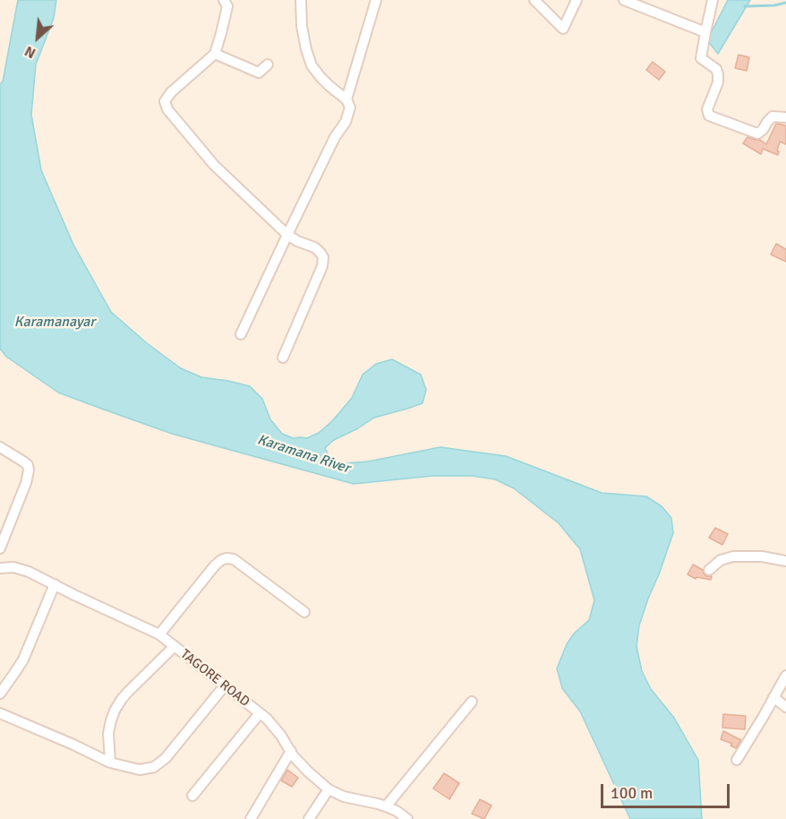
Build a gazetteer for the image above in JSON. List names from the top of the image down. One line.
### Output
{"streets":{"street":["TAGORE ROAD"]},"water":["Karamanayar","Karamana River"],"scale_bar":"100 m","north":"bottom left"}
